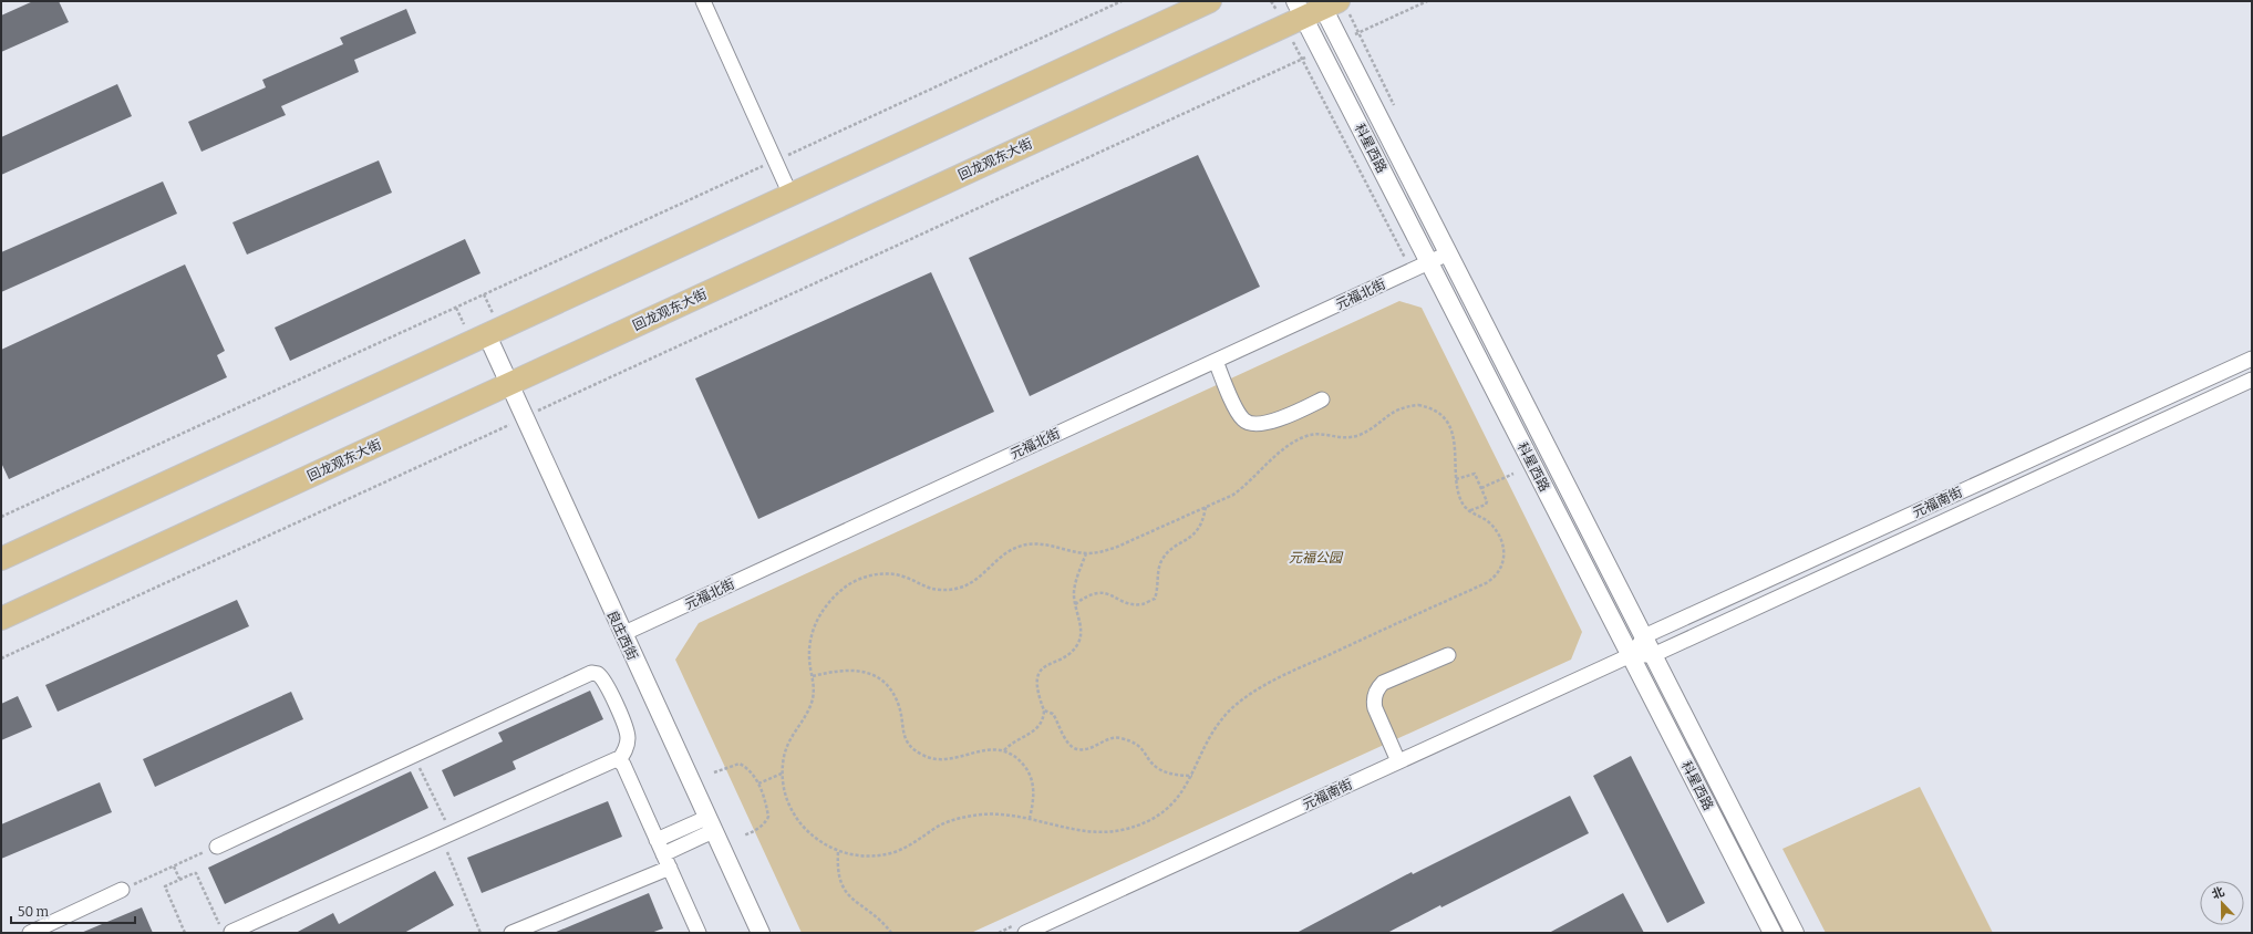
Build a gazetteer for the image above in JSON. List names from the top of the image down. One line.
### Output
{"streets":{"main road":["回龙观东大街"],"street":["科星西路","元福北街","元福南街","良庄西街"]},"crossings":[["科星西路","回龙观东大街"],["科星西路","元福北街"],["科星西路","元福南街"],["回龙观东大街","良庄西街"],["元福北街","良庄西街"]],"parks":["元福公园"],"scale_bar":"50 m","north":"top"}
